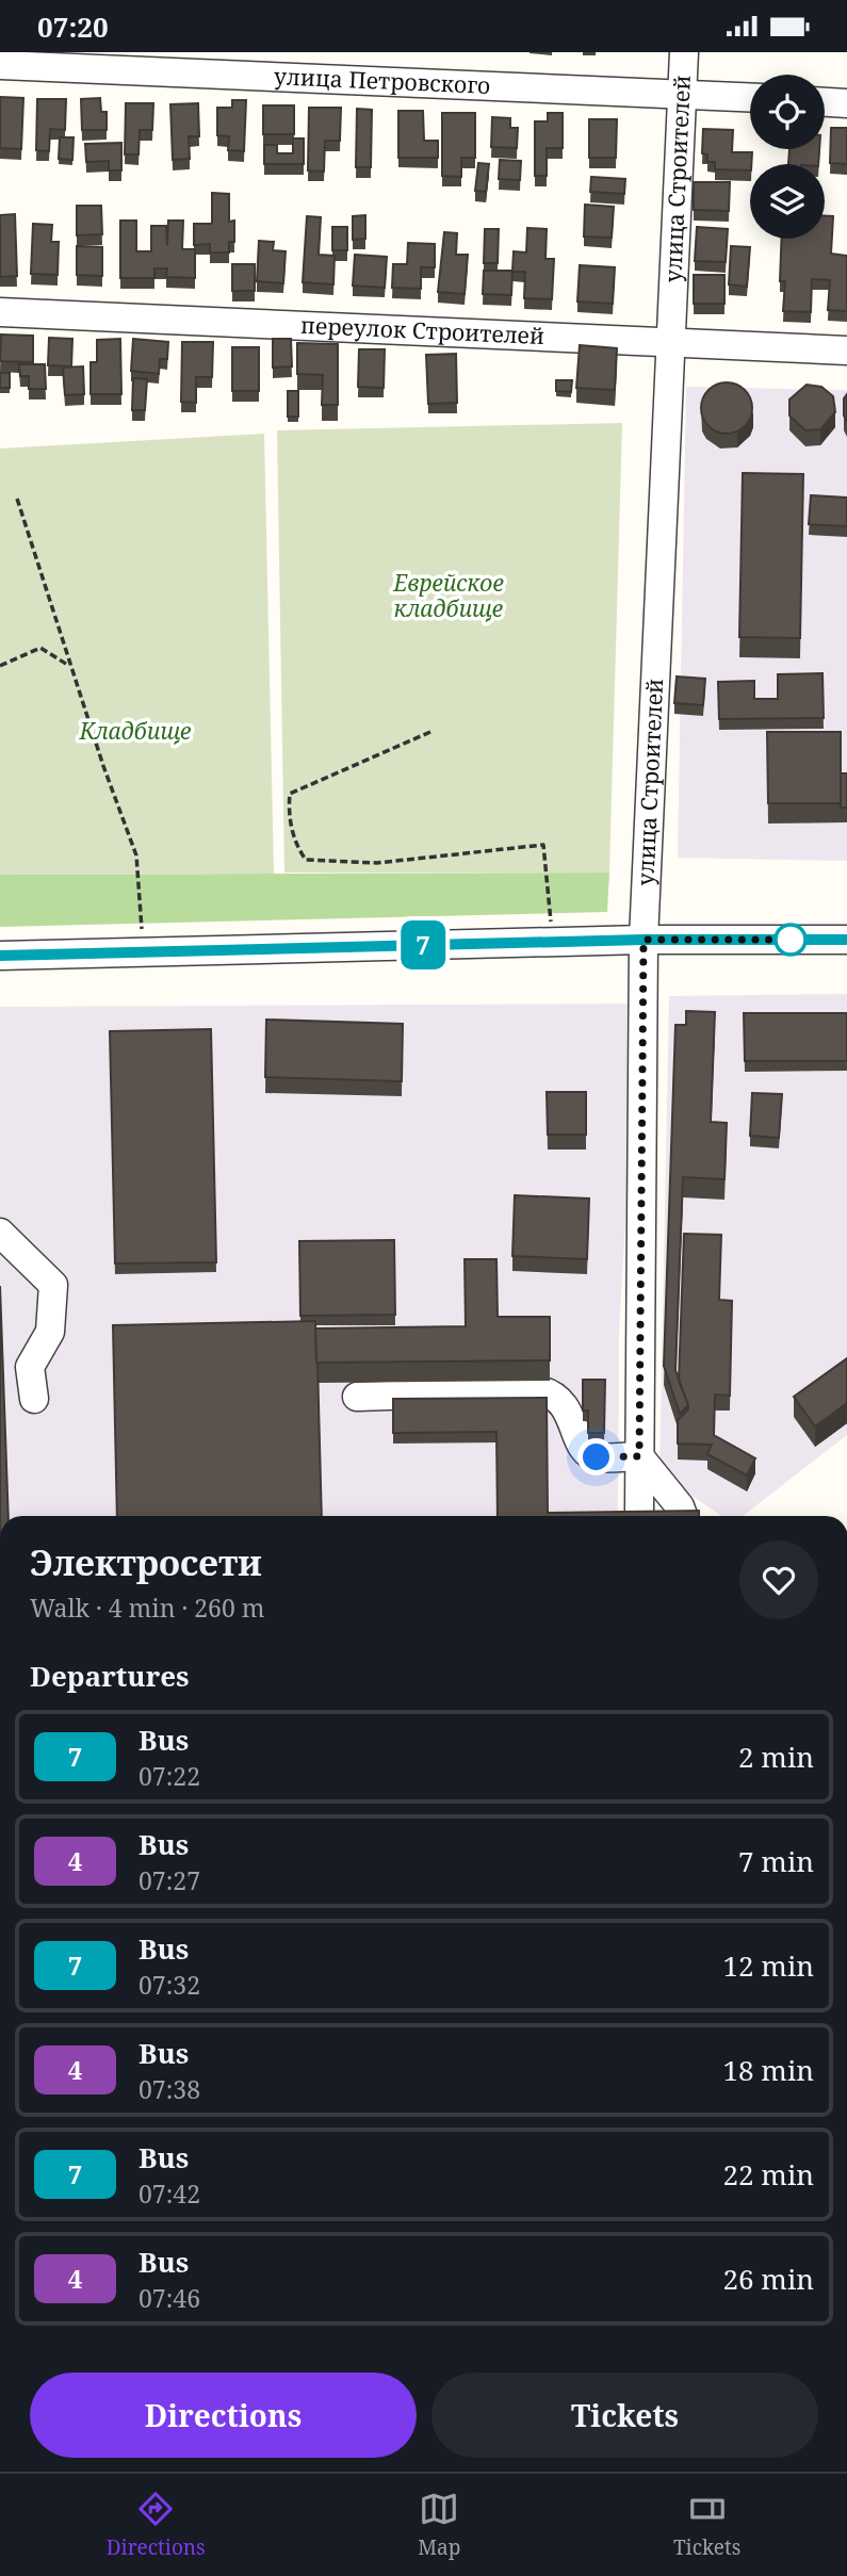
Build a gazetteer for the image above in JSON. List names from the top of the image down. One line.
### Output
{"streets":{"street":["улица Петровского","улица Строителей","переулок Строителей"]},"crossings":[["улица Петровского","улица Строителей"],["улица Строителей","переулок Строителей"]],"parks":["Еврейское кладбище","Кладбище"],"lines":["bus line 7"],"page":{"status":"07:20","on_map":"7","heading":[["Электросети","Walk · 4 min · 260 m"],"Departures"],"list":[{"mark":"7","name":"Bus","note":"07:22","value":"2 min"},{"mark":"4","name":"Bus","note":"07:27","value":"7 min"},{"mark":"7","name":"Bus","note":"07:32","value":"12 min"},{"mark":"4","name":"Bus","note":"07:38","value":"18 min"},{"mark":"7","name":"Bus","note":"07:42","value":"22 min"},{"mark":"4","name":"Bus","note":"07:46","value":"26 min"}],"buttons":["Directions","Tickets"],"tabs":["Directions","Map","Tickets"]}}
